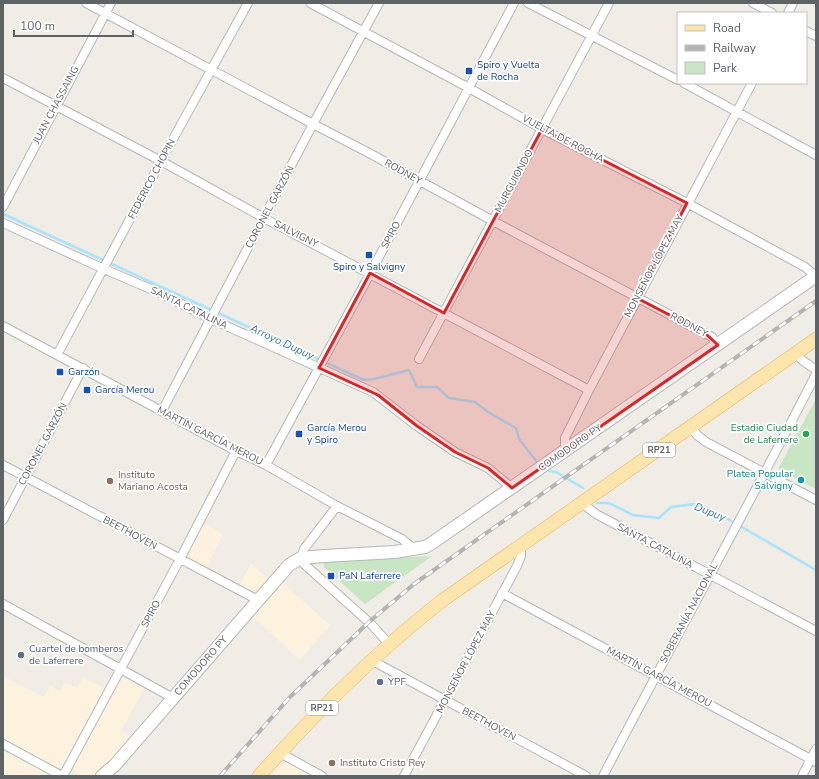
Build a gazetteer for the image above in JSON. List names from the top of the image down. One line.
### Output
{"streets":{"main road":["COMODORO PY","RP21"],"street":["JUAN CHASSAING","VUELTA DE ROCHA","RODNEY","FEDERICO CHOPIN","MURGUIONDO","CORONEL GARZÓN","SALVIGNY","SPIRO","MONSEÑOR LÓPEZ MAY","SANTA CATALINA","MARTÍN GARCÍA MEROU","BEETHOVEN","SOBERANÍA NACIONAL"]},"crossings":[["JUAN CHASSAING","RODNEY"],["JUAN CHASSAING","SALVIGNY"],["VUELTA DE ROCHA","MURGUIONDO"],["VUELTA DE ROCHA","CORONEL GARZÓN"],["VUELTA DE ROCHA","SPIRO"],["VUELTA DE ROCHA","MONSEÑOR LÓPEZ MAY"],["VUELTA DE ROCHA","COMODORO PY"],["RODNEY","FEDERICO CHOPIN"],["RODNEY","MURGUIONDO"],["RODNEY","CORONEL GARZÓN"],["RODNEY","SPIRO"],["RODNEY","MONSEÑOR LÓPEZ MAY"],["RODNEY","COMODORO PY"],["FEDERICO CHOPIN","SALVIGNY"],["FEDERICO CHOPIN","SANTA CATALINA"],["FEDERICO CHOPIN","MARTÍN GARCÍA MEROU"],["MURGUIONDO","SALVIGNY"],["CORONEL GARZÓN","SALVIGNY"],["CORONEL GARZÓN","SANTA CATALINA"],["CORONEL GARZÓN","MARTÍN GARCÍA MEROU"],["CORONEL GARZÓN","BEETHOVEN"],["SALVIGNY","SPIRO"],["SALVIGNY","MONSEÑOR LÓPEZ MAY"],["SPIRO","SANTA CATALINA"],["SPIRO","MARTÍN GARCÍA MEROU"],["SPIRO","BEETHOVEN"],["MONSEÑOR LÓPEZ MAY","MARTÍN GARCÍA MEROU"],["MONSEÑOR LÓPEZ MAY","COMODORO PY"],["MONSEÑOR LÓPEZ MAY","RP21"],["MONSEÑOR LÓPEZ MAY","BEETHOVEN"],["SANTA CATALINA","COMODORO PY"],["SANTA CATALINA","RP21"],["SANTA CATALINA","SOBERANÍA NACIONAL"],["MARTÍN GARCÍA MEROU","COMODORO PY"],["MARTÍN GARCÍA MEROU","SOBERANÍA NACIONAL"],["COMODORO PY","BEETHOVEN"],["RP21","BEETHOVEN"]],"water":["Arroyo Dupuy","Dupuy"],"places":{"transit":["Spiro y Vuelta de Rocha","Spiro y Salvigny","Garzón","García Merou","García Merou y Spiro","PaN Laferrere"],"other":["Estadio Ciudad de Laferrere","Platea Popular Salvigny","Instituto Mariano Acosta","Cuartel de bomberos de Laferrere","YPF","Instituto Cristo Rey"]},"legend":["Road","Railway","Park"],"scale_bar":"100 m"}
